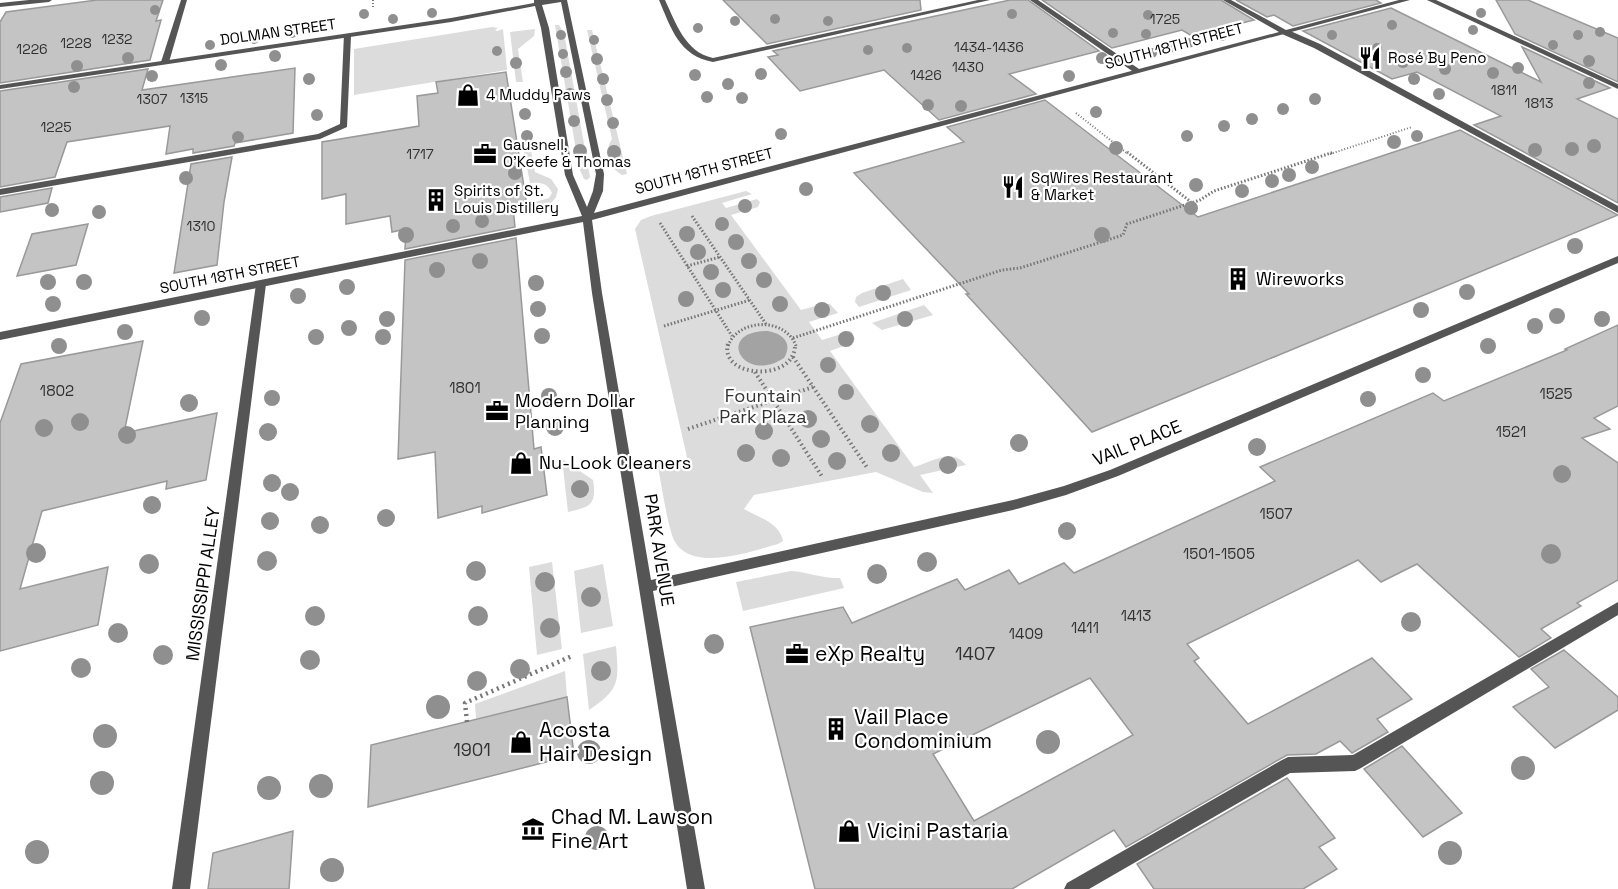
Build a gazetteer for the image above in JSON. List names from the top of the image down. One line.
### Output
{"streets":{"street":["DOLMAN STREET","SOUTH 18TH STREET","VAIL PLACE","PARK AVENUE","MISSISSIPPI ALLEY"]},"crossings":[["DOLMAN STREET","PARK AVENUE"],["SOUTH 18TH STREET","PARK AVENUE"],["SOUTH 18TH STREET","MISSISSIPPI ALLEY"],["VAIL PLACE","PARK AVENUE"]],"parks":["Fountain Park Plaza"],"places":{"restaurant":["Rosé By Peno","SqWires Restaurant & Market"],"shop":["4 Muddy Paws","Nu-Look Cleaners","Acosta Hair Design","Vicini Pastaria"],"office":["Gausnell, O'Keefe & Thomas","Modern Dollar Planning","eXp Realty"],"building":["Spirits of St. Louis Distillery","Wireworks","Vail Place Condominium"],"museum":["Chad M. Lawson Fine Art"]},"house_numbers":["1725","1232","1228","1434-1436","1226","1430","1426","1811","1315","1307","1813","1225","1717","1310","1801","1802","1525","1521","1507","1501-1505","1413","1411","1409","1407","1901"]}
